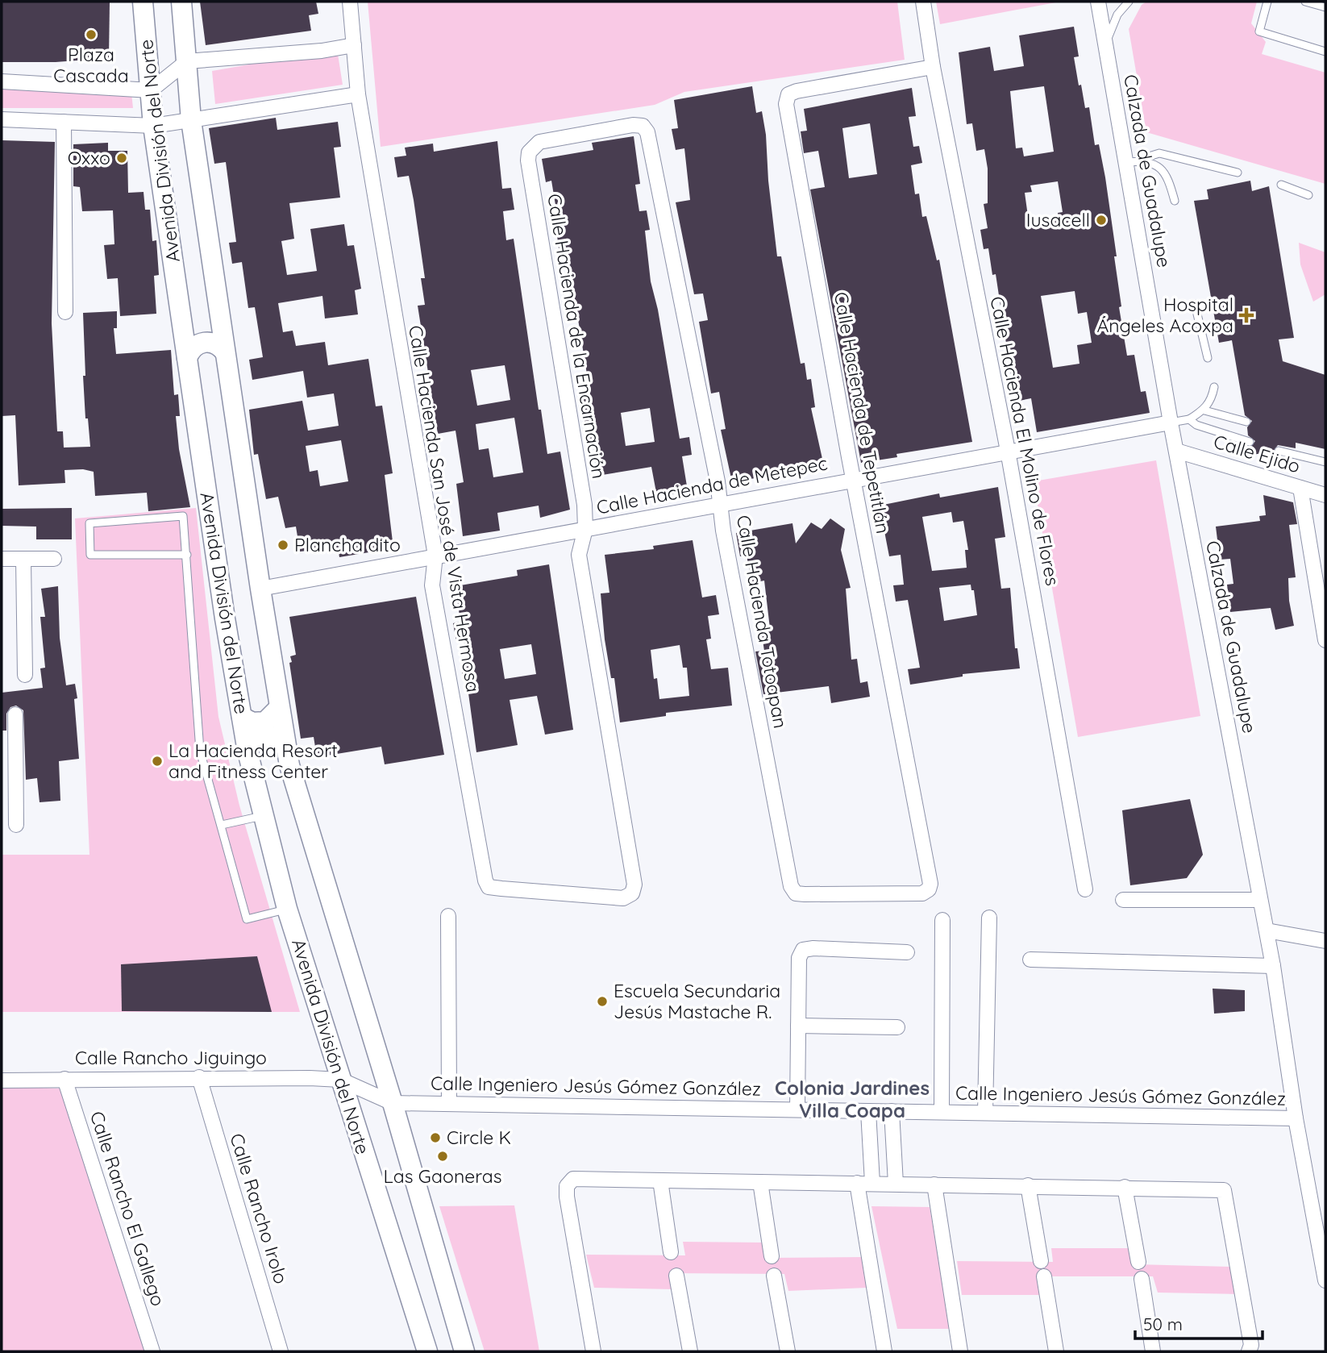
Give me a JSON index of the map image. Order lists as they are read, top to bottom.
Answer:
{
  "streets": {
    "main road": ["Avenida División del Norte"],
    "street": [
      "Calzada de Guadalupe",
      "Calle Hacienda de la Encarnación",
      "Calle Hacienda de Tepetitlán",
      "Calle Hacienda El Molino de Flores",
      "Calle Ejido",
      "Calle Hacienda de Metepec",
      "Calle Hacienda San José de Vista Hermosa",
      "Calle Hacienda Totoapan",
      "Calle Rancho Jiguingo",
      "Calle Ingeniero Jesús Gómez González",
      "Calle Rancho El Gallego",
      "Calle Rancho Irolo"
    ]
  },
  "crossings": [
    ["Avenida División del Norte", "Calle Hacienda de Metepec"],
    ["Avenida División del Norte", "Calle Rancho Jiguingo"],
    ["Avenida División del Norte", "Calle Ingeniero Jesús Gómez González"],
    ["Calzada de Guadalupe", "Calle Ejido"],
    ["Calzada de Guadalupe", "Calle Hacienda de Metepec"],
    ["Calzada de Guadalupe", "Calle Ingeniero Jesús Gómez González"],
    ["Calle Hacienda de la Encarnación", "Calle Hacienda de Metepec"],
    ["Calle Hacienda de la Encarnación", "Calle Hacienda San José de Vista Hermosa"],
    ["Calle Hacienda de la Encarnación", "Calle Hacienda Totoapan"],
    ["Calle Hacienda de Tepetitlán", "Calle Hacienda El Molino de Flores"],
    ["Calle Hacienda de Tepetitlán", "Calle Hacienda de Metepec"],
    ["Calle Hacienda de Tepetitlán", "Calle Hacienda Totoapan"],
    ["Calle Hacienda El Molino de Flores", "Calle Hacienda de Metepec"],
    ["Calle Hacienda de Metepec", "Calle Hacienda San José de Vista Hermosa"],
    ["Calle Hacienda de Metepec", "Calle Hacienda Totoapan"],
    ["Calle Rancho Jiguingo", "Calle Ingeniero Jesús Gómez González"],
    ["Calle Rancho Jiguingo", "Calle Rancho El Gallego"],
    ["Calle Rancho Jiguingo", "Calle Rancho Irolo"]
  ],
  "districts": ["Colonia Jardines Villa Coapa"],
  "places": {
    "other": [
      "Plaza Cascada",
      "Oxxo",
      "Iusacell",
      "Plancha dito",
      "La Hacienda Resort and Fitness Center",
      "Escuela Secundaria Jesús Mastache R.",
      "Circle K",
      "Las Gaoneras"
    ],
    "health": ["Hospital Ángeles Acoxpa"]
  },
  "scale_bar": "50 m"
}
